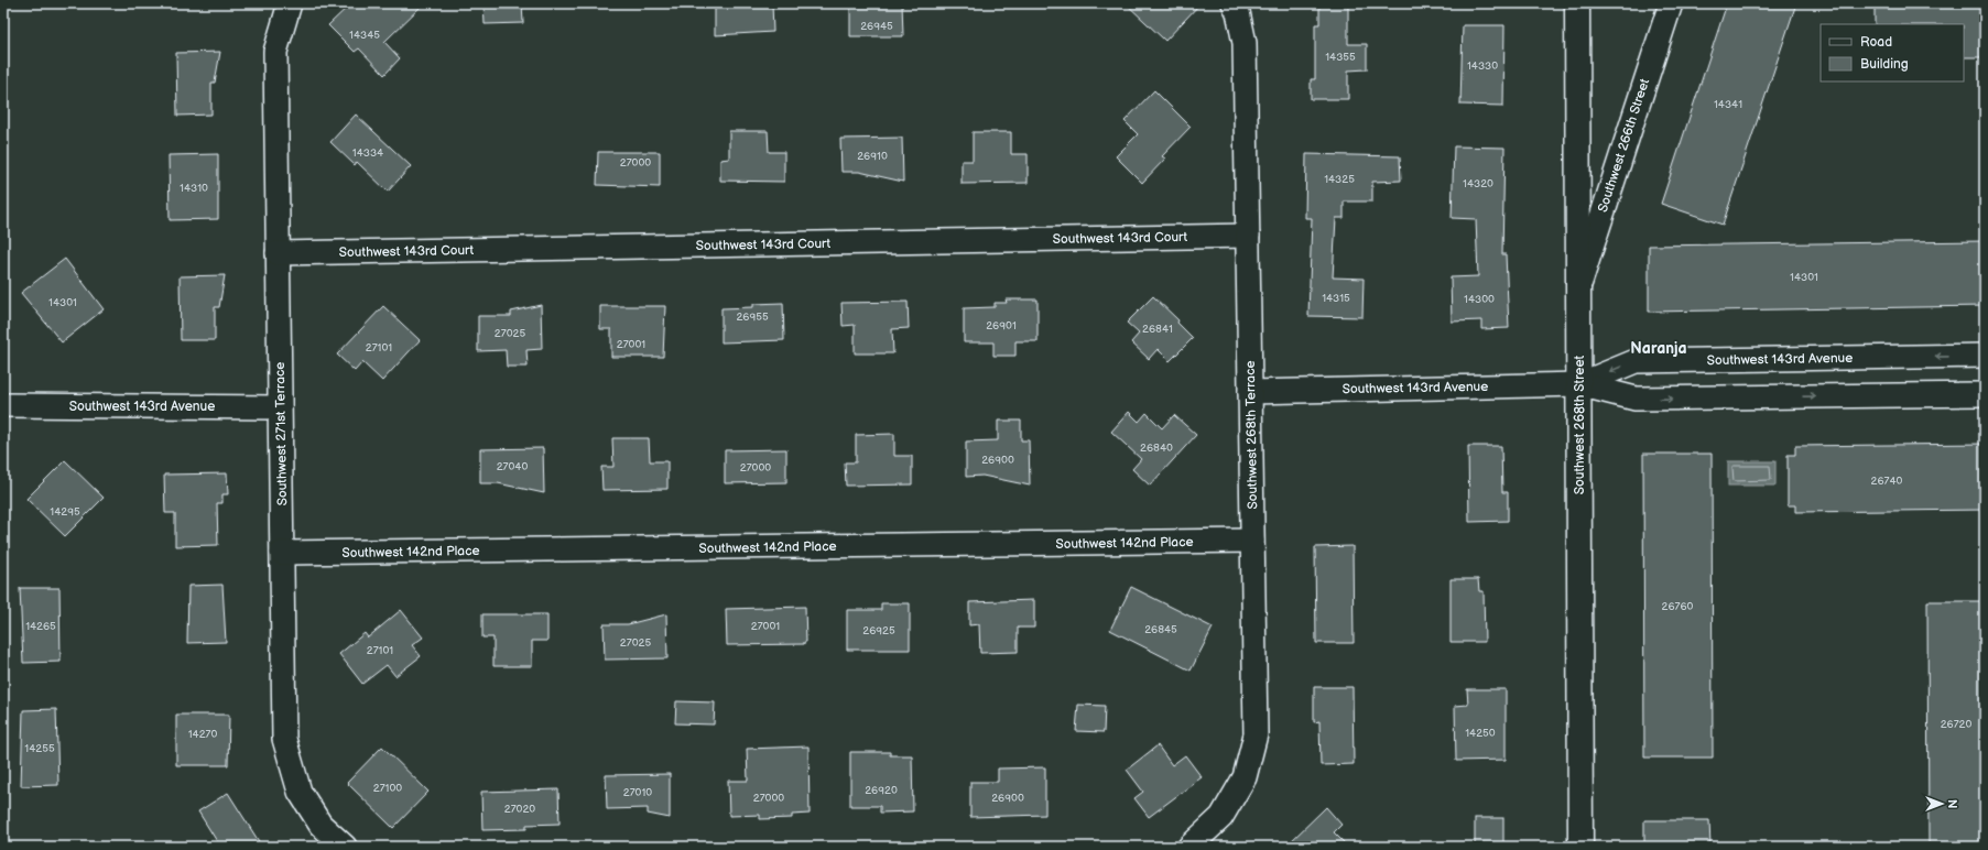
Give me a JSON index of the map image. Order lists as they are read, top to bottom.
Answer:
{
  "streets": {
    "main road": ["Southwest 268th Street"],
    "street": [
      "Southwest 266th Street",
      "Southwest 143rd Court",
      "Southwest 143rd Avenue",
      "Southwest 271st Terrace",
      "Southwest 268th Terrace",
      "Southwest 142nd Place"
    ]
  },
  "crossings": [
    ["Southwest 266th Street", "Southwest 268th Street"],
    ["Southwest 143rd Court", "Southwest 271st Terrace"],
    ["Southwest 143rd Court", "Southwest 268th Terrace"],
    ["Southwest 143rd Avenue", "Southwest 268th Street"],
    ["Southwest 143rd Avenue", "Southwest 271st Terrace"],
    ["Southwest 143rd Avenue", "Southwest 268th Terrace"],
    ["Southwest 271st Terrace", "Southwest 142nd Place"],
    ["Southwest 268th Terrace", "Southwest 142nd Place"]
  ],
  "districts": ["Naranja"],
  "house_numbers": [
    "26945",
    "14345",
    "14355",
    "14330",
    "14341",
    "14334",
    "26910",
    "27000",
    "14325",
    "14320",
    "14310",
    "14301",
    "14315",
    "14300",
    "14301",
    "26955",
    "26901",
    "26841",
    "27025",
    "27001",
    "27101",
    "26840",
    "26900",
    "27040",
    "27000",
    "26740",
    "14295",
    "26760",
    "14265",
    "27001",
    "26845",
    "26925",
    "27025",
    "27101",
    "26720",
    "14250",
    "14270",
    "14255",
    "27100",
    "26920",
    "27010",
    "27000",
    "26900",
    "27020"
  ],
  "legend": ["Road", "Building"],
  "north": "right"
}
